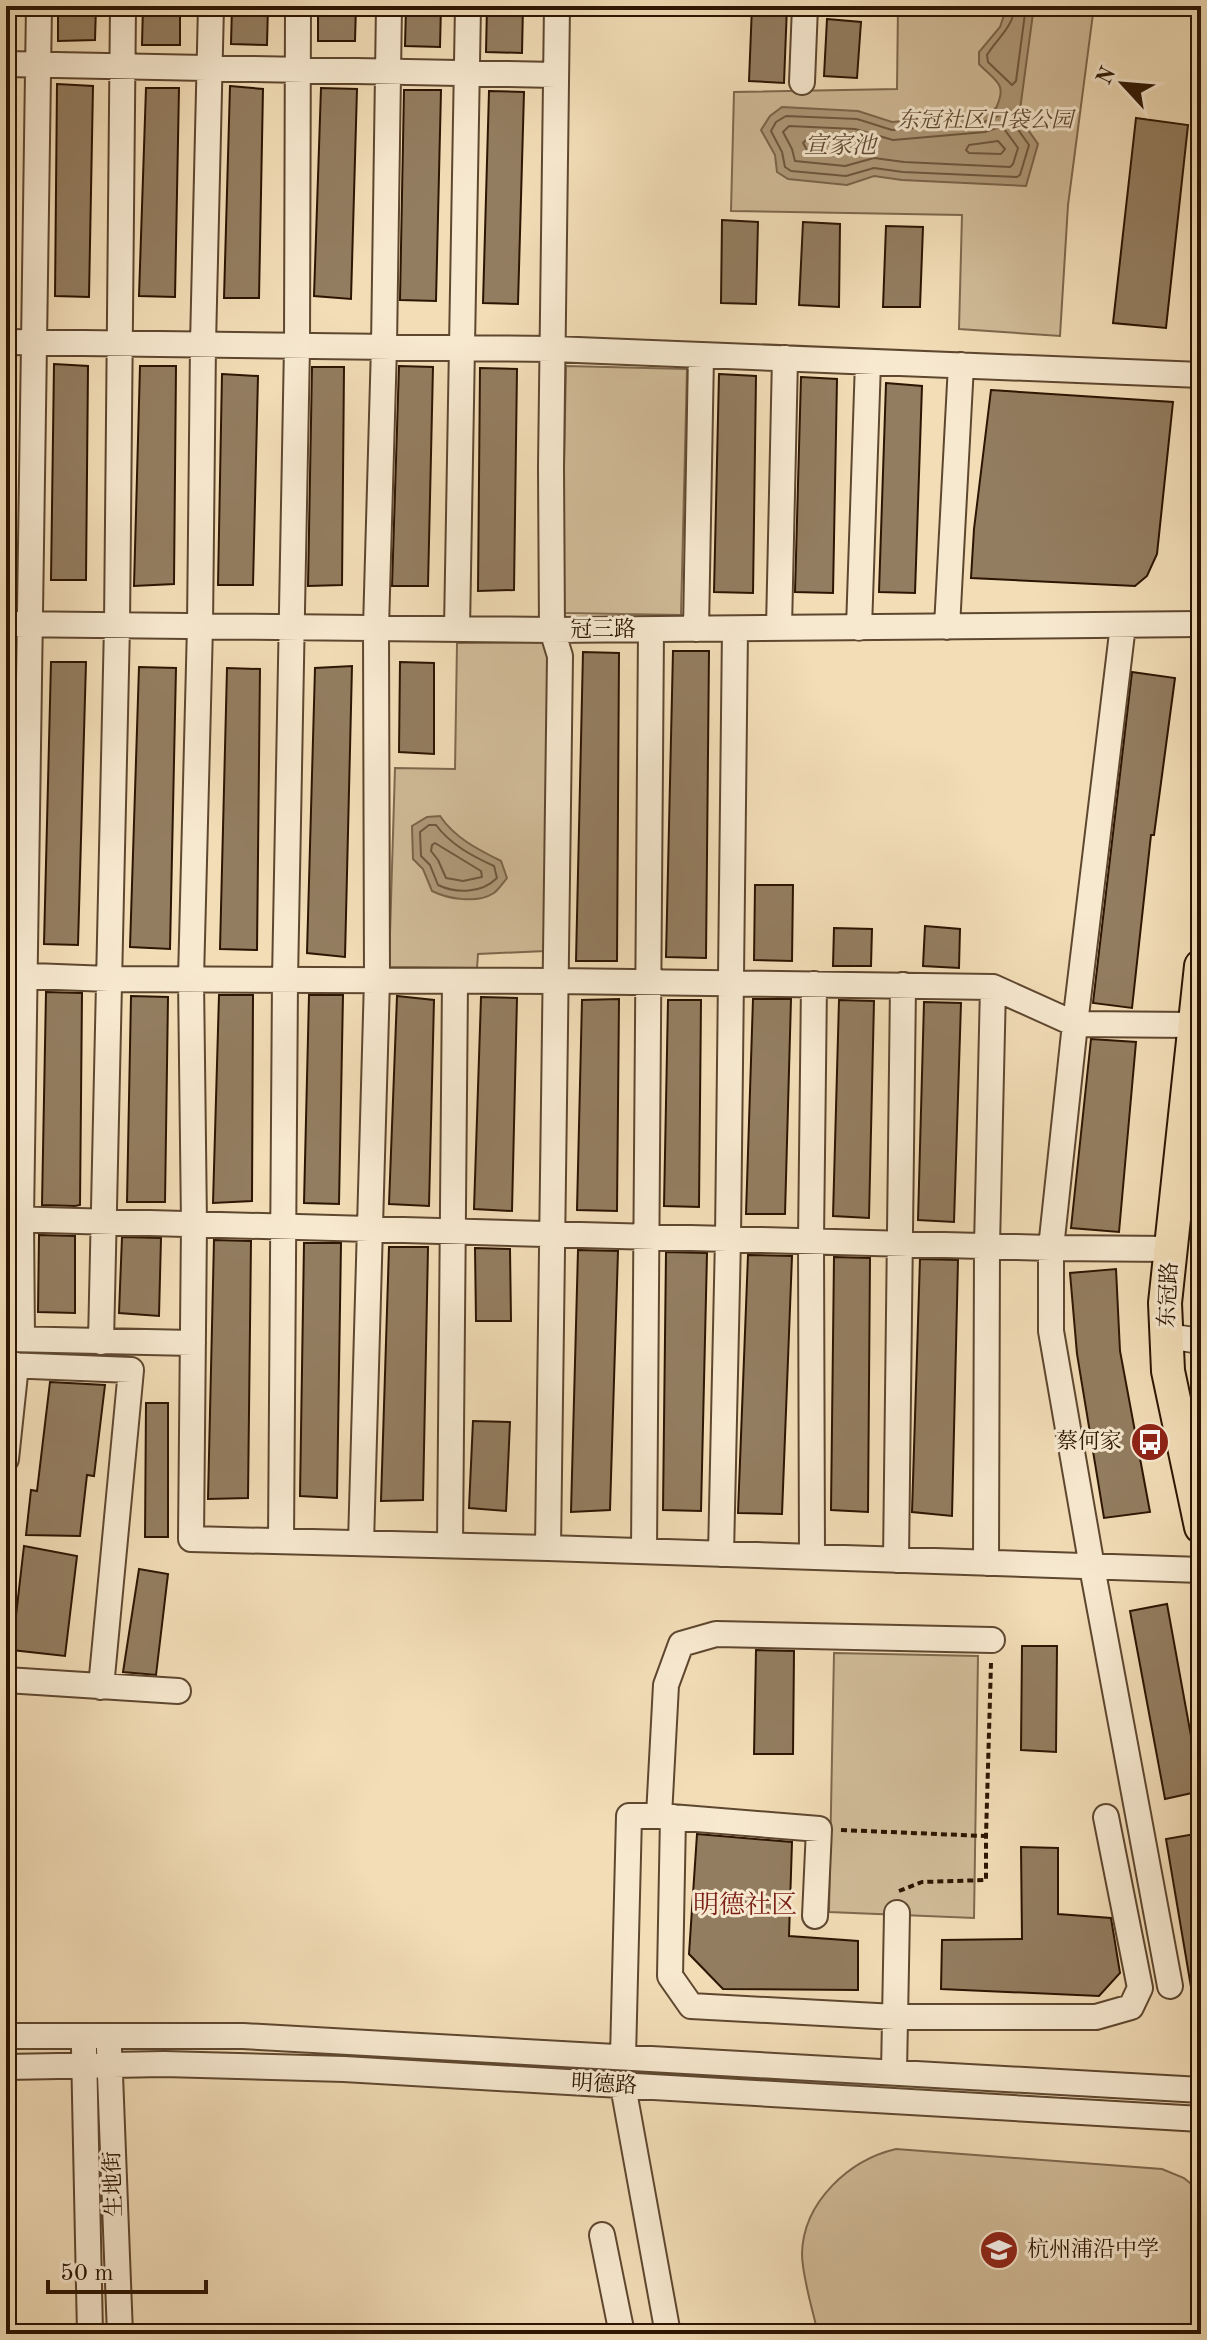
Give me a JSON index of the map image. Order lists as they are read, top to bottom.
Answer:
{
  "streets": {
    "main road": ["东冠路"],
    "street": ["冠三路", "明德路", "生地街"]
  },
  "crossings": [
    ["明德路", "生地街"]
  ],
  "districts": ["明德社区"],
  "water": ["宣家池"],
  "parks": ["东冠社区口袋公园"],
  "places": {
    "bus stop": ["蔡何家"],
    "school or university": ["杭州浦沿中学"]
  },
  "scale_bar": "50 m",
  "north": "top left"
}
